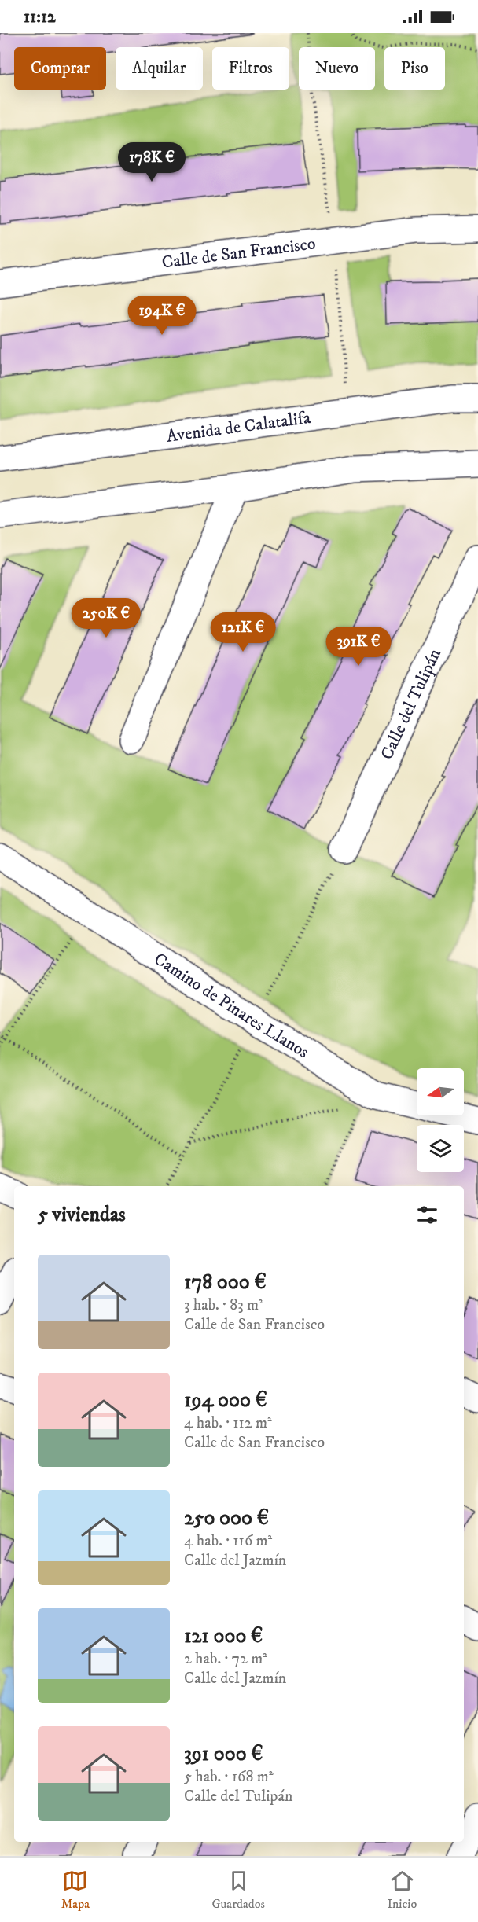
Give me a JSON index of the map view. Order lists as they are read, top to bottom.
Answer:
{
  "streets": {
    "street": [
      "Calle de San Francisco",
      "Avenida de Calatalifa",
      "Calle del Tulipán",
      "Camino de Pinares Llanos"
    ]
  },
  "north": "left",
  "page": {
    "status": "11:12",
    "chip": [
      "Comprar",
      "Alquilar",
      "Filtros",
      "Nuevo",
      "Piso"
    ],
    "price": [
      "178K €",
      "194K €",
      "250K €",
      "121K €",
      "391K €"
    ],
    "heading": "5 viviendas",
    "list": [
      {
        "name": "178 000 €",
        "note": "3 hab. · 83 m² · Calle de San Francisco"
      },
      {
        "name": "194 000 €",
        "note": "4 hab. · 112 m² · Calle de San Francisco"
      },
      {
        "name": "250 000 €",
        "note": "4 hab. · 116 m² · Calle del Jazmín"
      },
      {
        "name": "121 000 €",
        "note": "2 hab. · 72 m² · Calle del Jazmín"
      },
      {
        "name": "391 000 €",
        "note": "5 hab. · 168 m² · Calle del Tulipán"
      }
    ],
    "tabs": ["Mapa", "Guardados", "Inicio"]
  }
}
